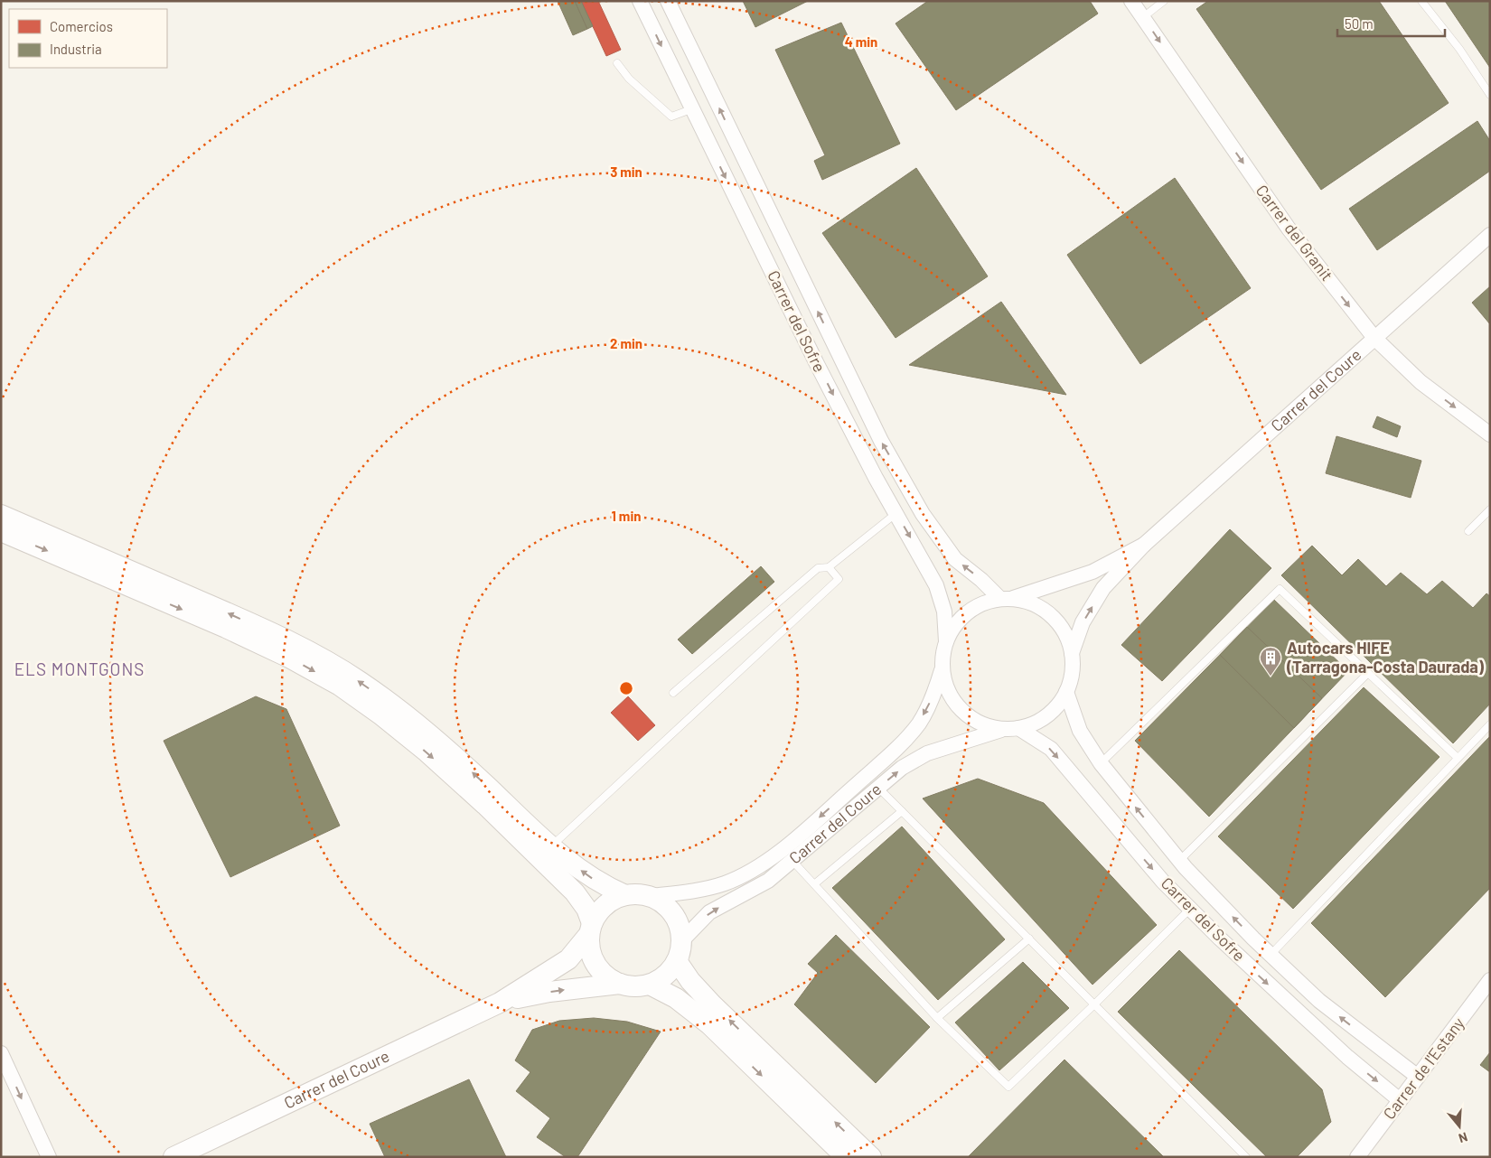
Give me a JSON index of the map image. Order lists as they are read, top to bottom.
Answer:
{
  "streets": {
    "main road": ["Carrer del Coure"],
    "street": ["Carrer del Granit", "Carrer del Sofre", "Carrer de l'Estany"]
  },
  "crossings": [
    ["Carrer del Granit", "Carrer del Coure"],
    ["Carrer del Sofre", "Carrer del Coure"],
    ["Carrer del Sofre", "Carrer de l'Estany"]
  ],
  "one_way": ["Carrer del Granit"],
  "districts": ["ELS MONTGONS"],
  "places": {
    "building": ["Autocars HIFE (Tarragona-Costa Daurada)"]
  },
  "legend": ["Comercios", "Industria"],
  "scale_bar": "50 m",
  "north": "bottom",
  "rings": [
    "4 min",
    "3 min",
    "2 min",
    "1 min"
  ]
}
